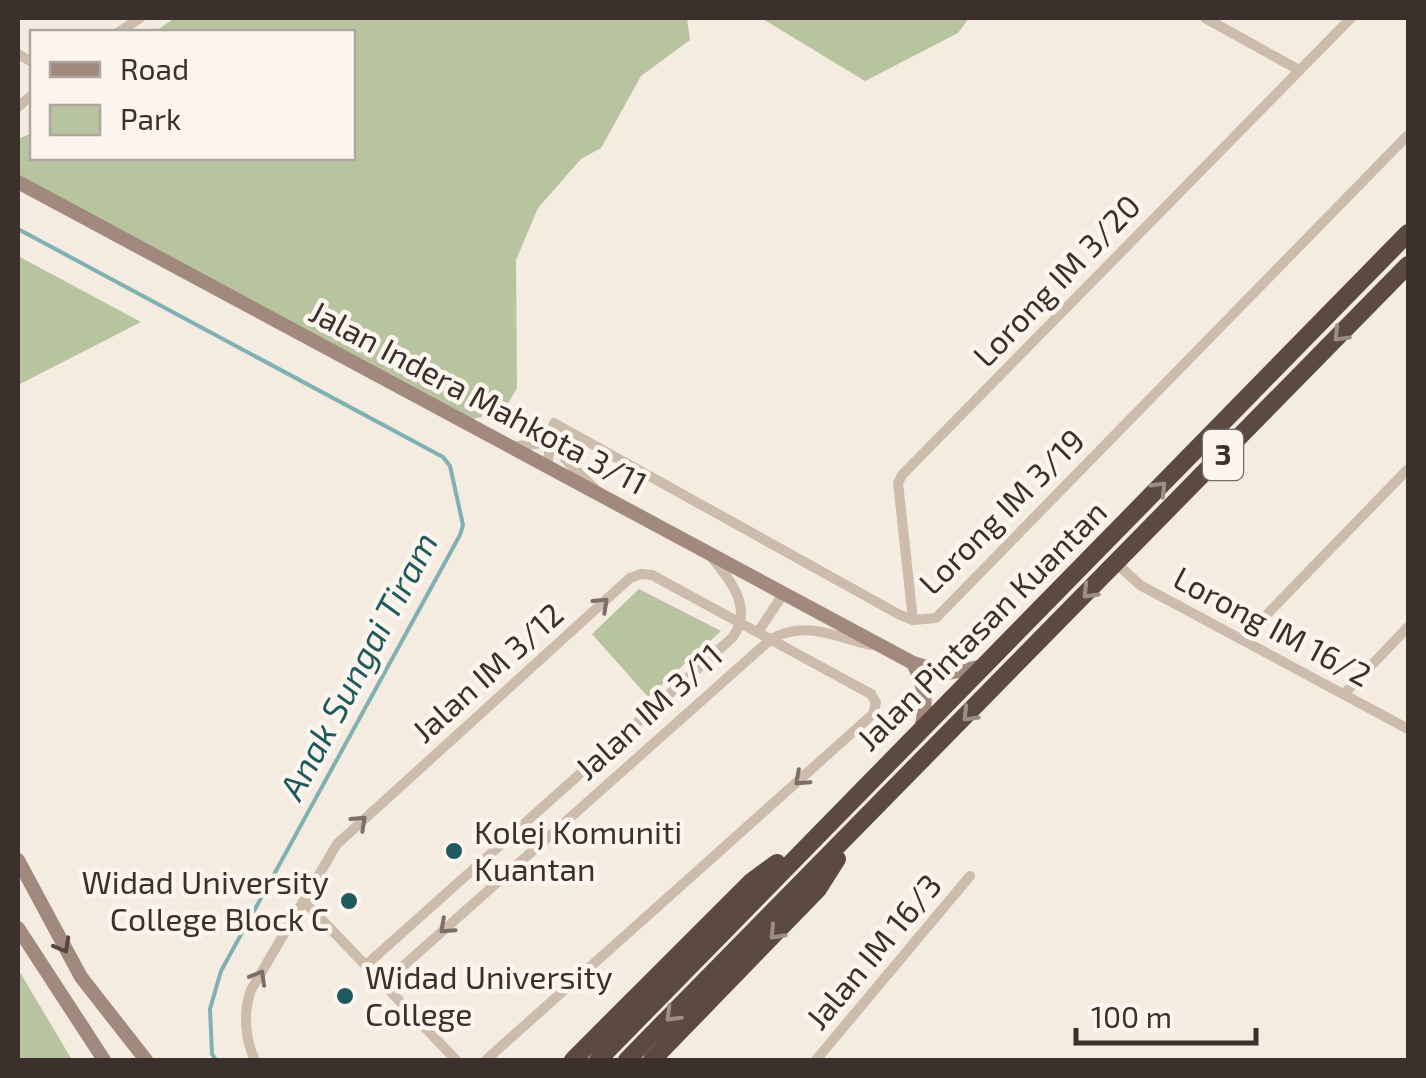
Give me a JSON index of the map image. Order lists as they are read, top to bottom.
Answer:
{
  "streets": {
    "highway": ["3", "Jalan Pintasan Kuantan"],
    "street": [
      "Lorong IM 3/20",
      "Jalan Indera Mahkota 3/11",
      "Lorong IM 3/19",
      "Lorong IM 16/2",
      "Jalan IM 3/12",
      "Jalan IM 3/11",
      "Jalan IM 16/3"
    ]
  },
  "crossings": [
    ["Lorong IM 3/20", "Lorong IM 3/19"],
    ["Jalan Indera Mahkota 3/11", "Jalan Pintasan Kuantan"],
    ["Jalan Indera Mahkota 3/11", "Jalan IM 3/11"],
    ["Jalan Pintasan Kuantan", "Lorong IM 16/2"],
    ["Jalan IM 3/12", "Jalan IM 3/11"]
  ],
  "water": ["Anak Sungai Tiram"],
  "places": ["Kolej Komuniti Kuantan", "Widad University College Block C", "Widad University College"],
  "legend": ["Road", "Park"],
  "scale_bar": "100 m"
}
